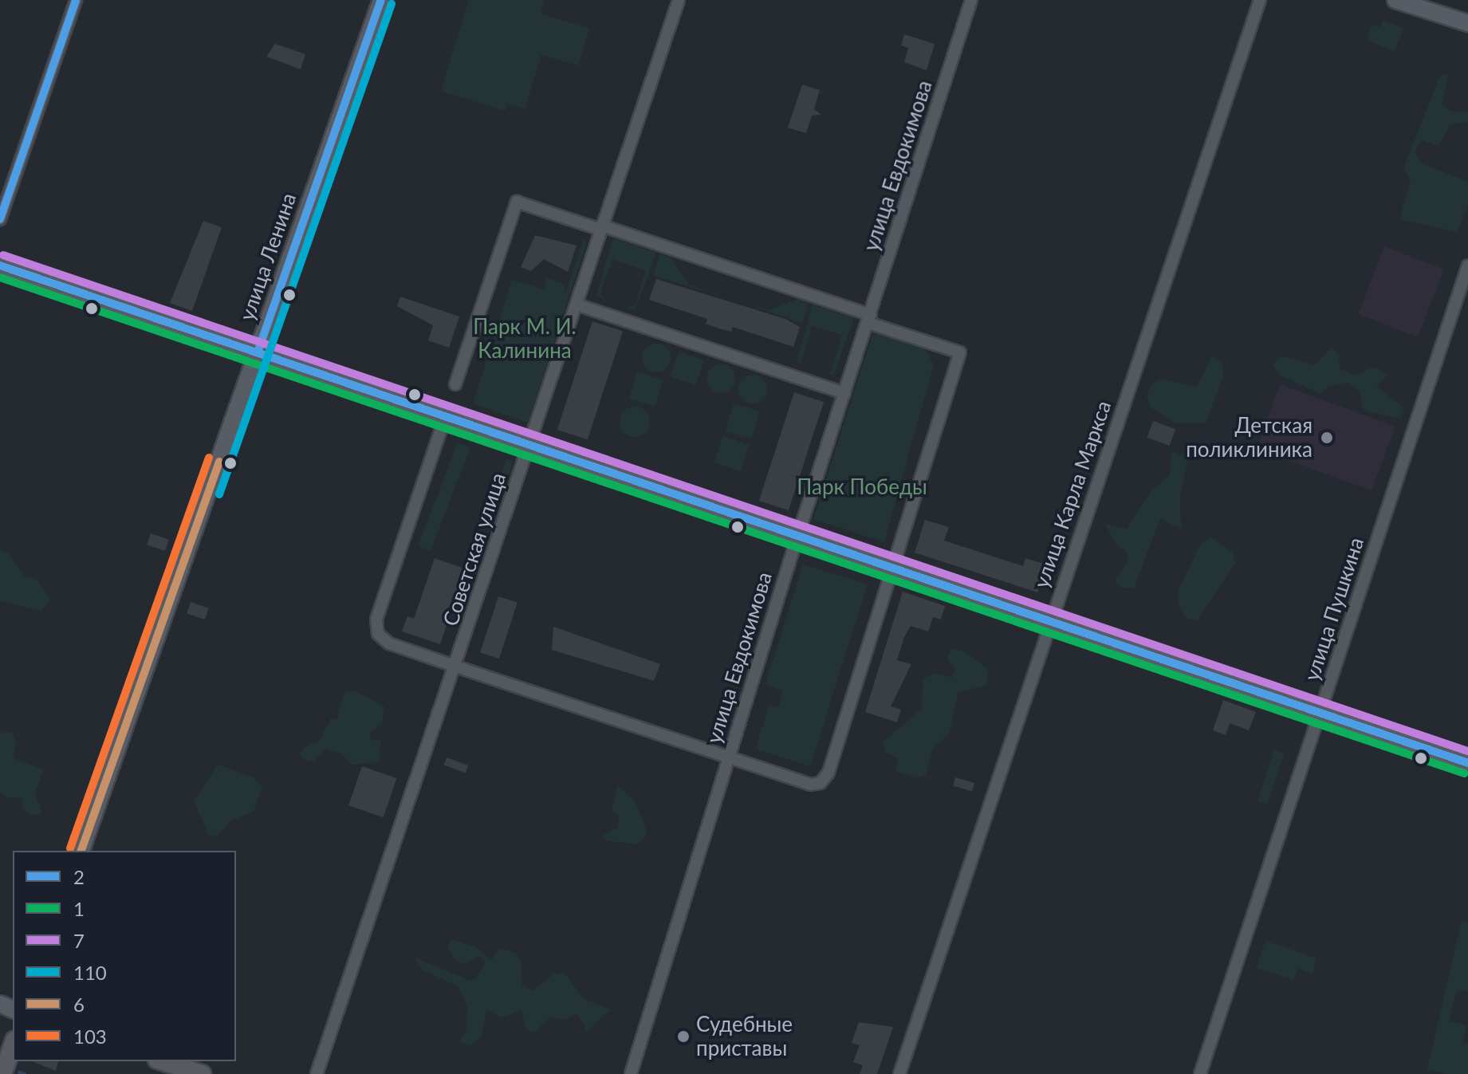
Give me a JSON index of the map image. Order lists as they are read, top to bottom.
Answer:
{
  "streets": {
    "street": [
      "улица Евдокимова",
      "улица Ленина",
      "улица Карла Маркса",
      "Советская улица",
      "улица Пушкина"
    ]
  },
  "parks": ["Парк М. И. Калинина", "Парк Победы"],
  "places": ["Детская поликлиника", "Судебные приставы"],
  "lines": [
    "transit line 2",
    "transit line 110",
    "transit line 7",
    "transit line 1",
    "transit line 103",
    "transit line 6"
  ],
  "legend": [
    "2",
    "1",
    "7",
    "110",
    "6",
    "103"
  ]
}
